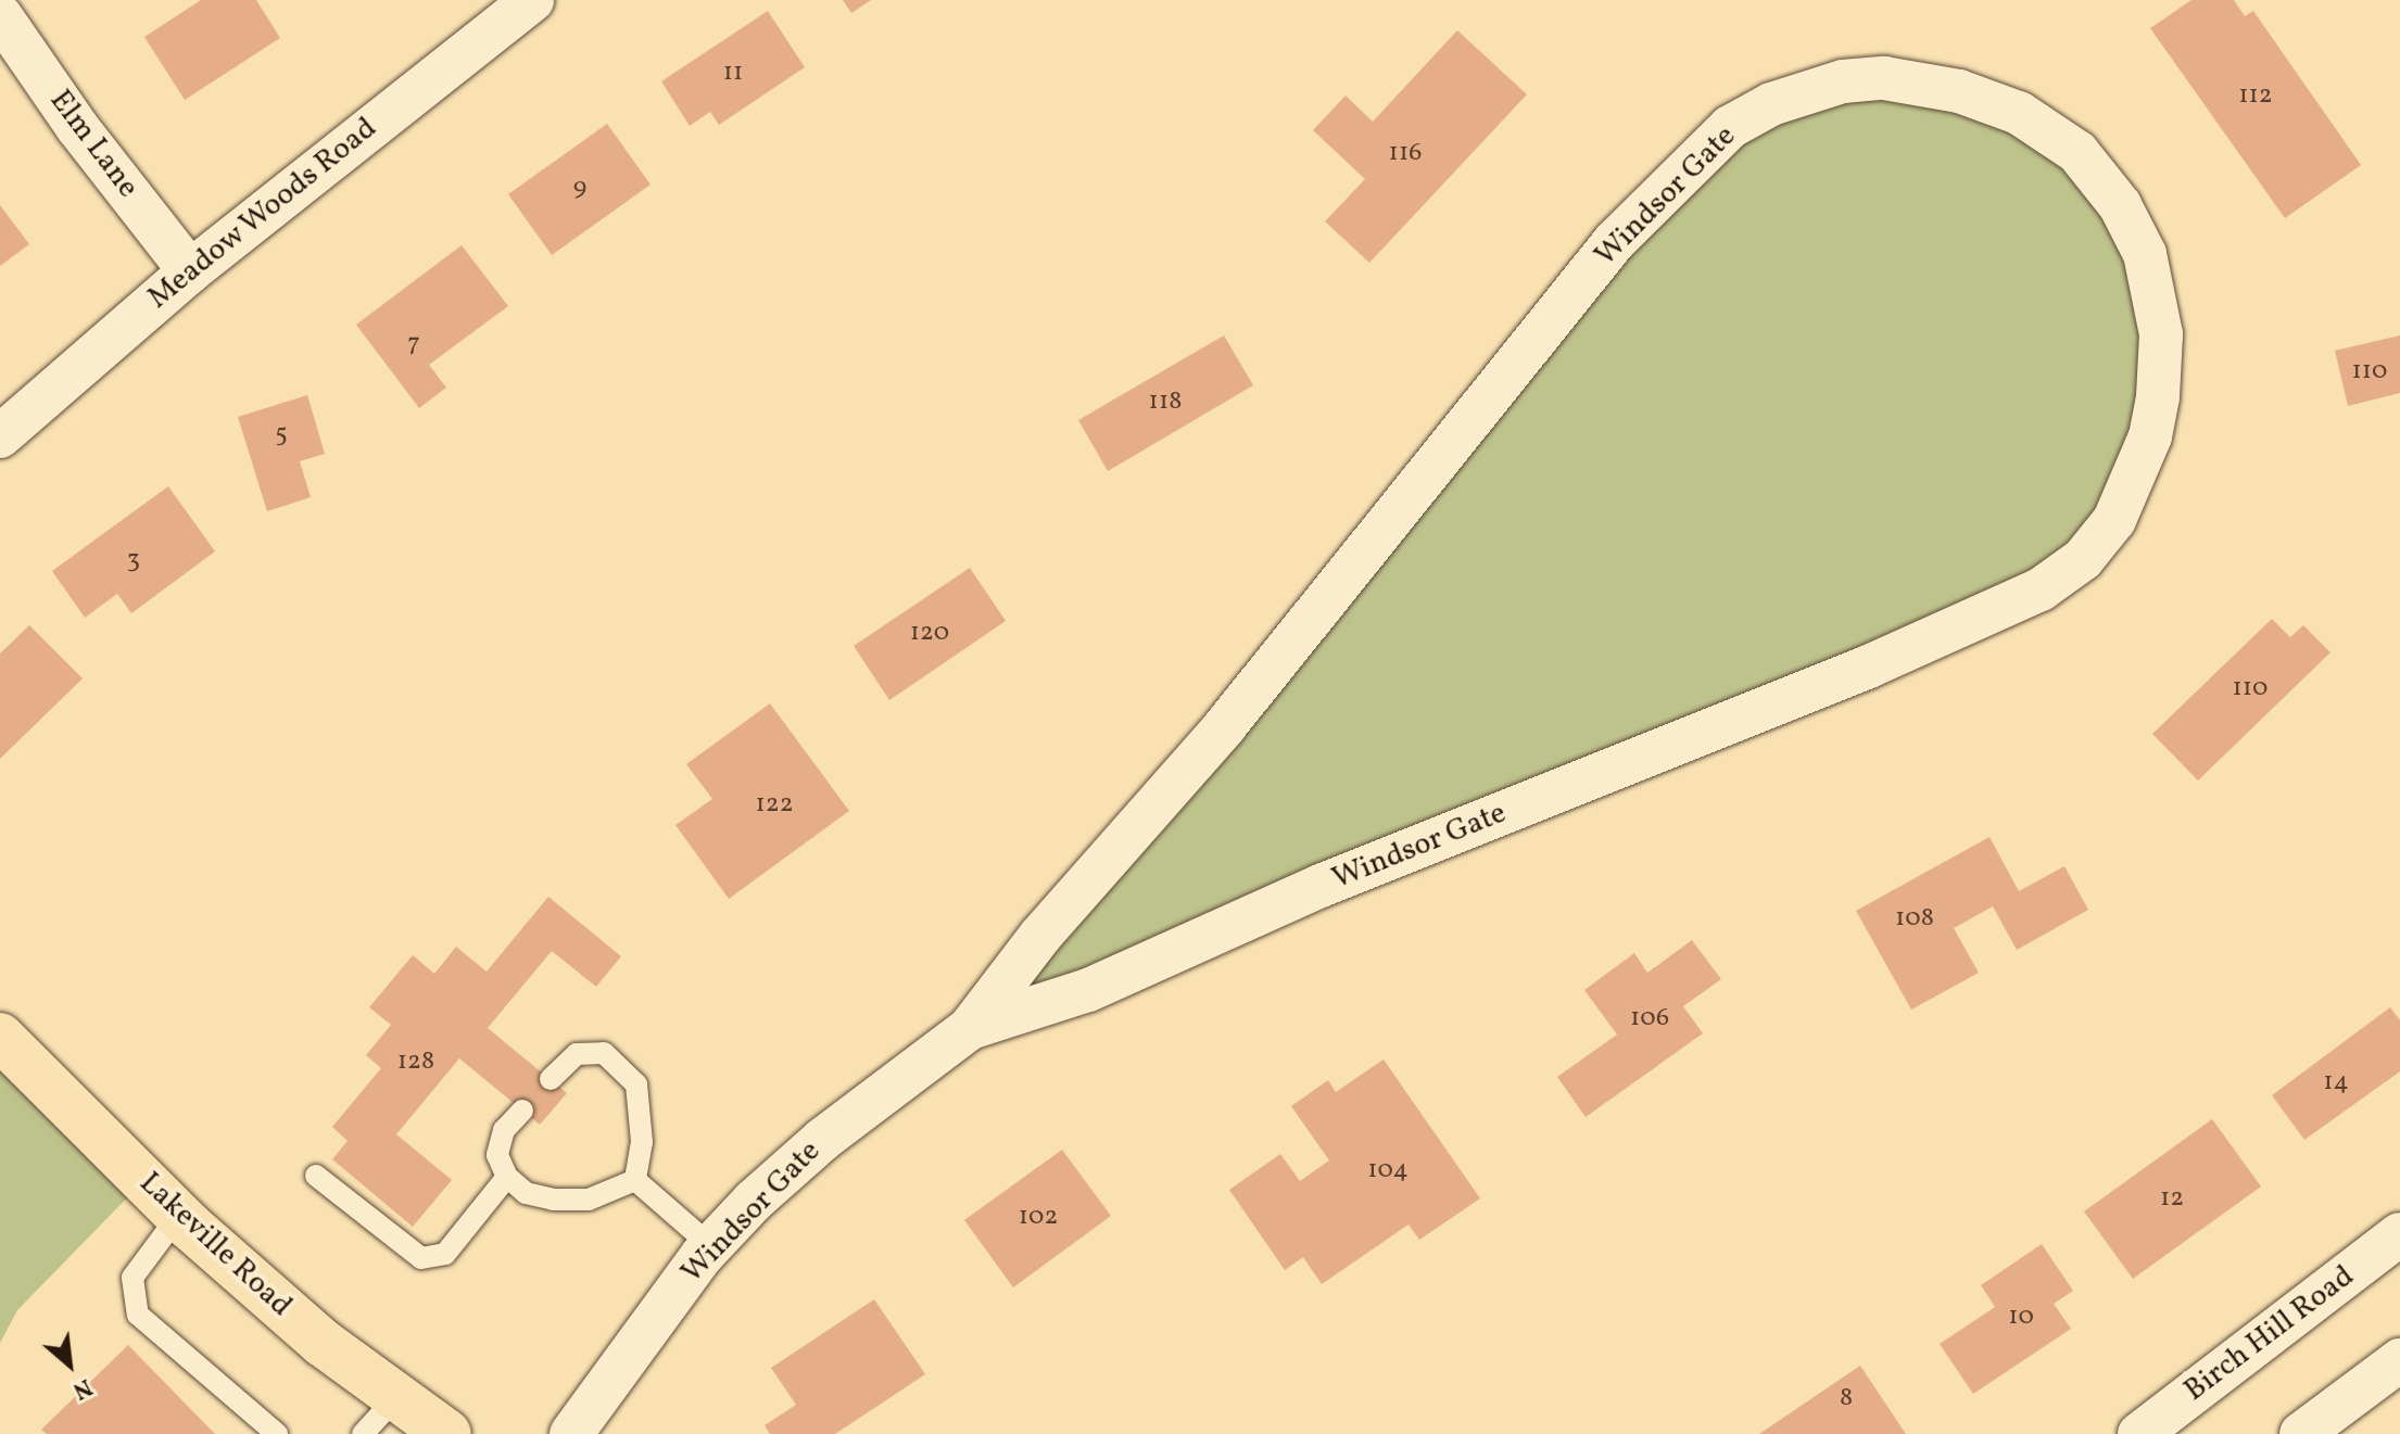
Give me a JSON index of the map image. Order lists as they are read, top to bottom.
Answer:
{
  "streets": {
    "main road": ["Lakeville Road"],
    "street": [
      "Elm Lane",
      "Windsor Gate",
      "Meadow Woods Road",
      "Birch Hill Road"
    ]
  },
  "crossings": [
    ["Elm Lane", "Meadow Woods Road"]
  ],
  "house_numbers": [
    "11",
    "112",
    "116",
    "9",
    "7",
    "110",
    "118",
    "5",
    "3",
    "120",
    "110",
    "122",
    "108",
    "106",
    "128",
    "14",
    "104",
    "12",
    "102",
    "10",
    "8"
  ],
  "north": "bottom right"
}
